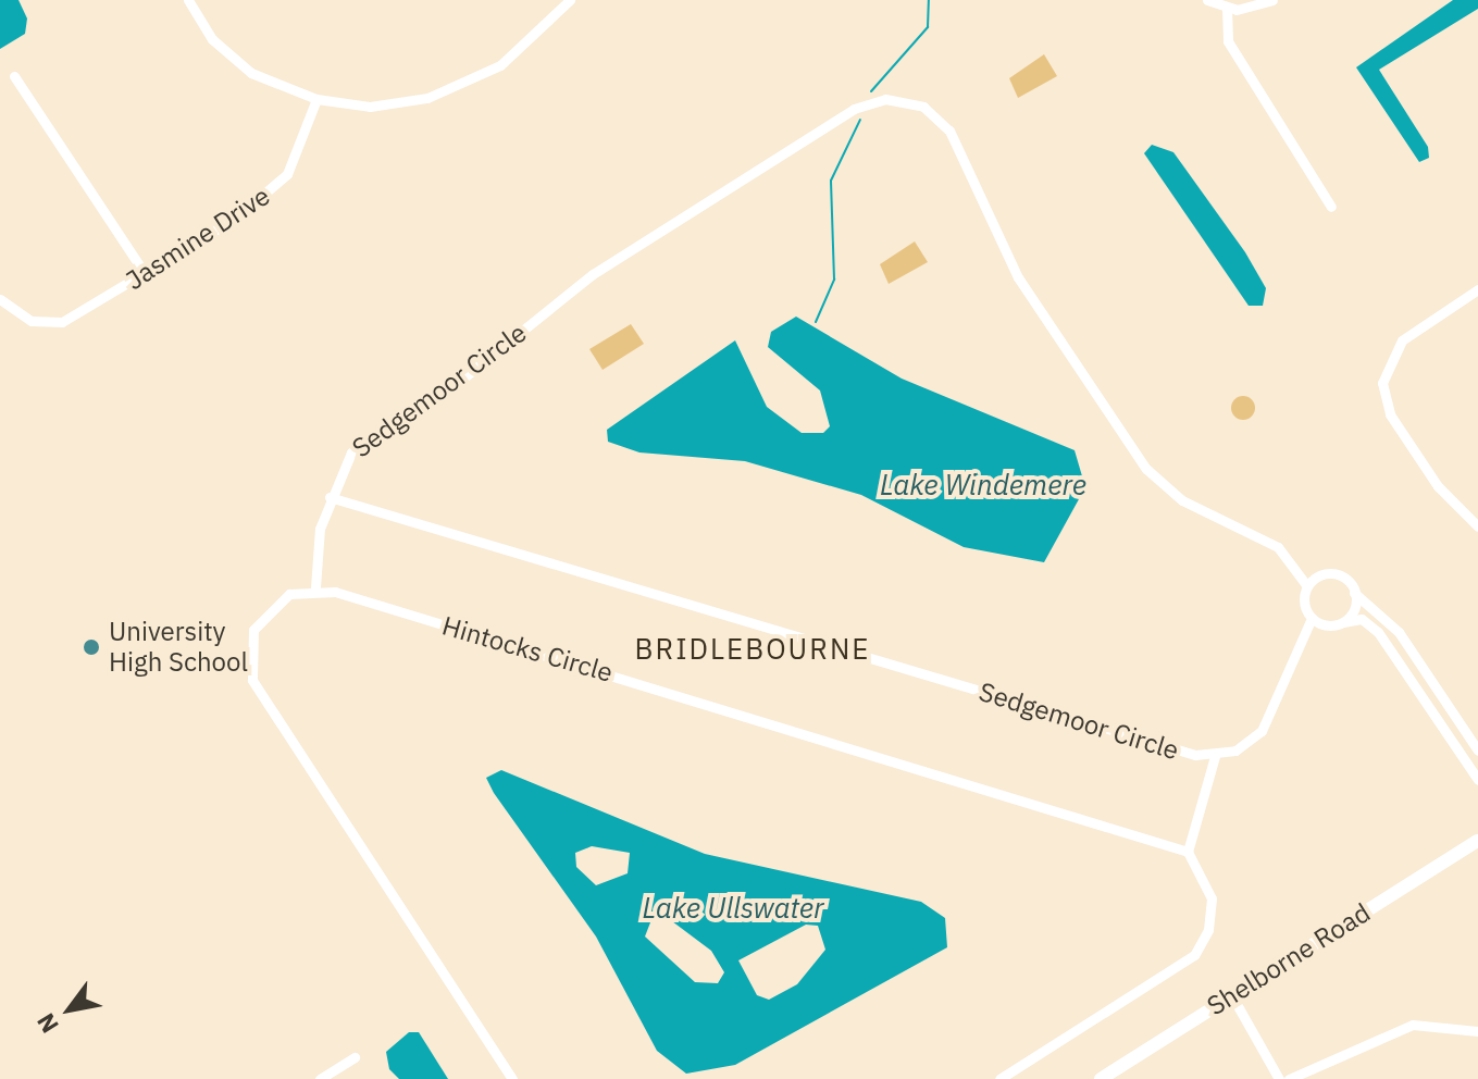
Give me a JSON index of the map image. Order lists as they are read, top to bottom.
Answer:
{
  "streets": {
    "street": [
      "Jasmine Drive",
      "Sedgemoor Circle",
      "Hintocks Circle",
      "Shelborne Road"
    ]
  },
  "districts": ["BRIDLEBOURNE"],
  "water": ["Lake Windemere", "Lake Ullswater"],
  "places": ["University High School"],
  "north": "bottom left"
}
